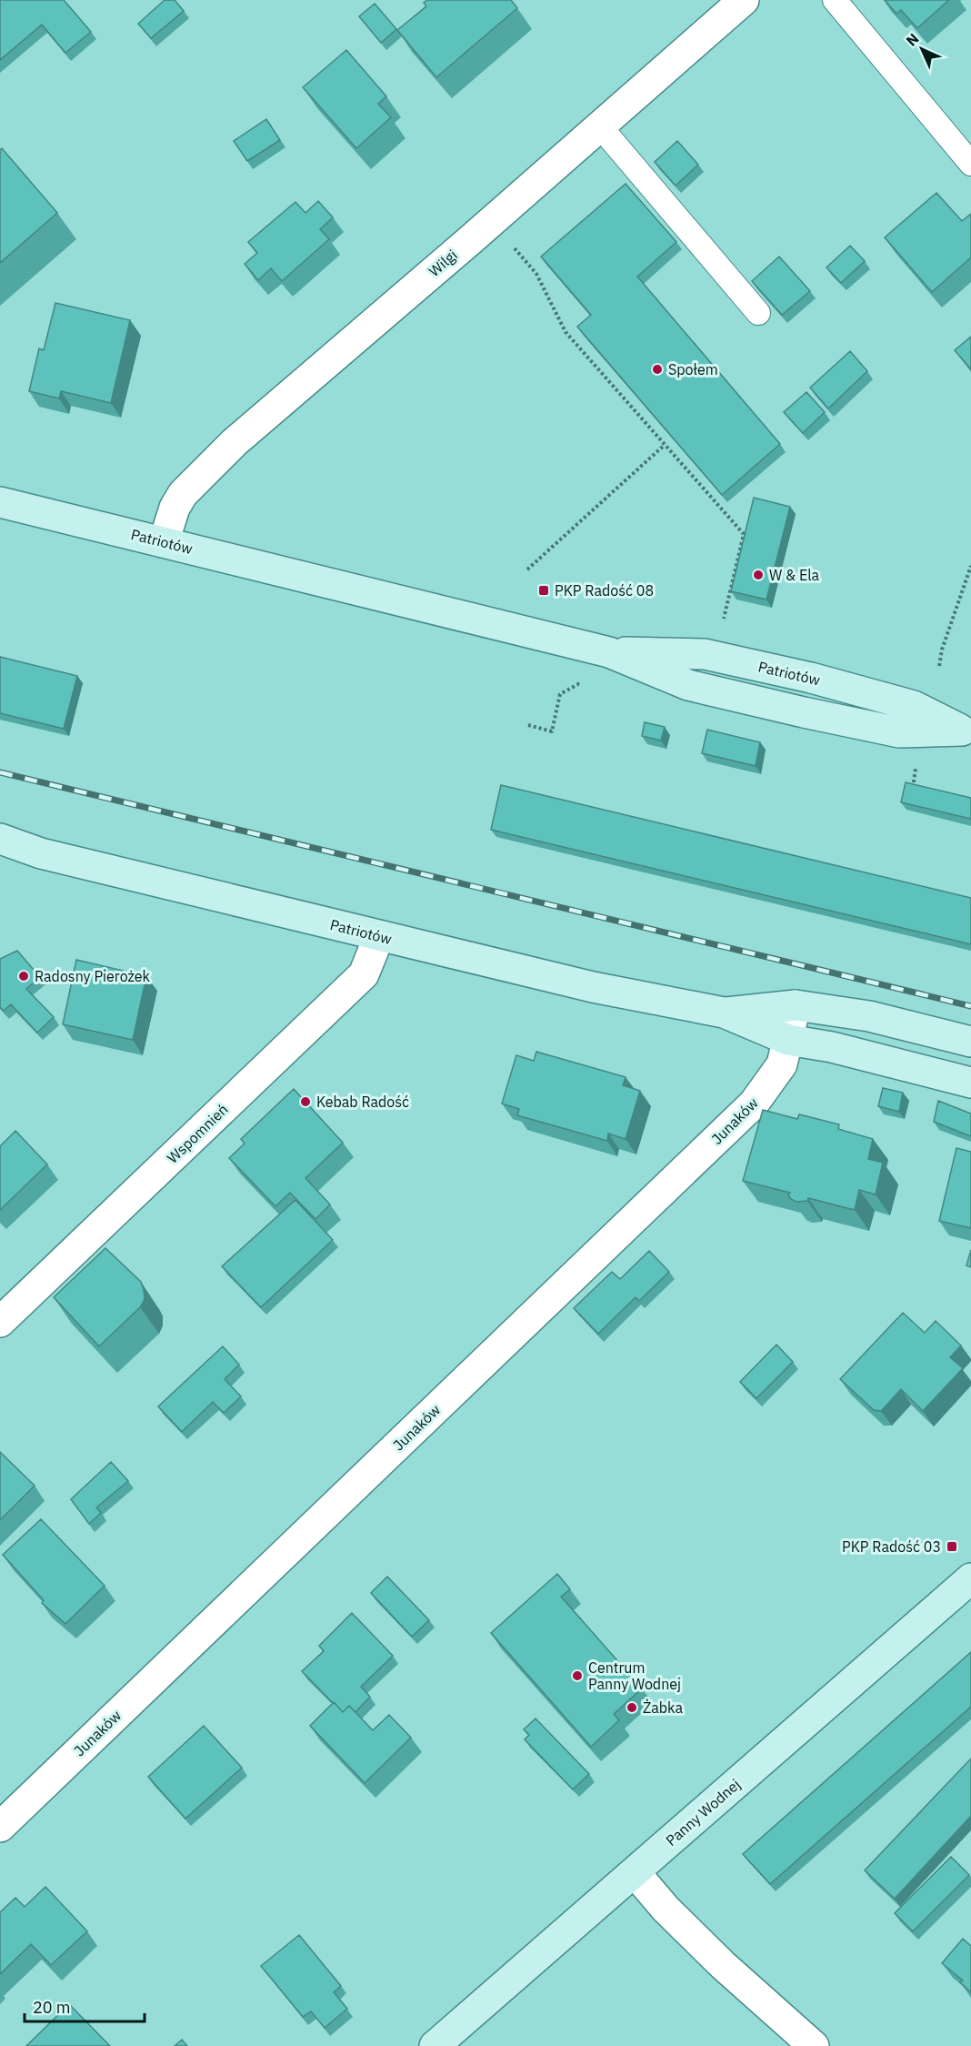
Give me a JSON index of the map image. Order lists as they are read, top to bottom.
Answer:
{
  "streets": {
    "main road": ["Patriotów", "Panny Wodnej"],
    "street": ["Wilgi", "Junaków", "Wspomnień"]
  },
  "crossings": [
    ["Wilgi", "Patriotów"],
    ["Patriotów", "Junaków"],
    ["Patriotów", "Wspomnień"]
  ],
  "places": {
    "other": [
      "Społem",
      "W & Ela",
      "Radosny Pierożek",
      "Kebab Radość",
      "Centrum Panny Wodnej",
      "Żabka"
    ],
    "transit": ["PKP Radość 08", "PKP Radość 03"]
  },
  "scale_bar": "20 m",
  "north": "top left"
}
